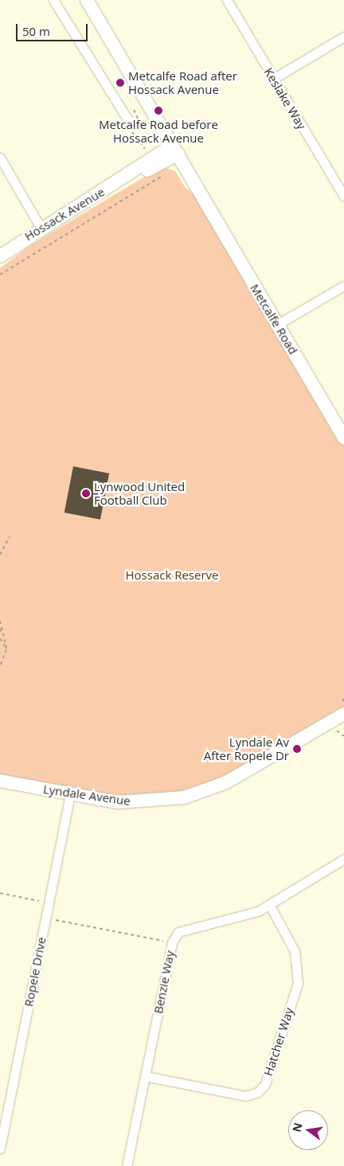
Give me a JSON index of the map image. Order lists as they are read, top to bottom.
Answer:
{
  "streets": {
    "street": [
      "Keslake Way",
      "Hossack Avenue",
      "Metcalfe Road",
      "Lyndale Avenue",
      "Ropele Drive",
      "Benzie Way",
      "Hatcher Way"
    ]
  },
  "crossings": [
    ["Hossack Avenue", "Metcalfe Road"],
    ["Lyndale Avenue", "Ropele Drive"],
    ["Benzie Way", "Hatcher Way"]
  ],
  "parks": ["Hossack Reserve"],
  "places": [
    "Metcalfe Road after Hossack Avenue",
    "Metcalfe Road before Hossack Avenue",
    "Lynwood United Football Club",
    "Lyndale Av After Ropele Dr"
  ],
  "scale_bar": "50 m",
  "north": "left"
}
